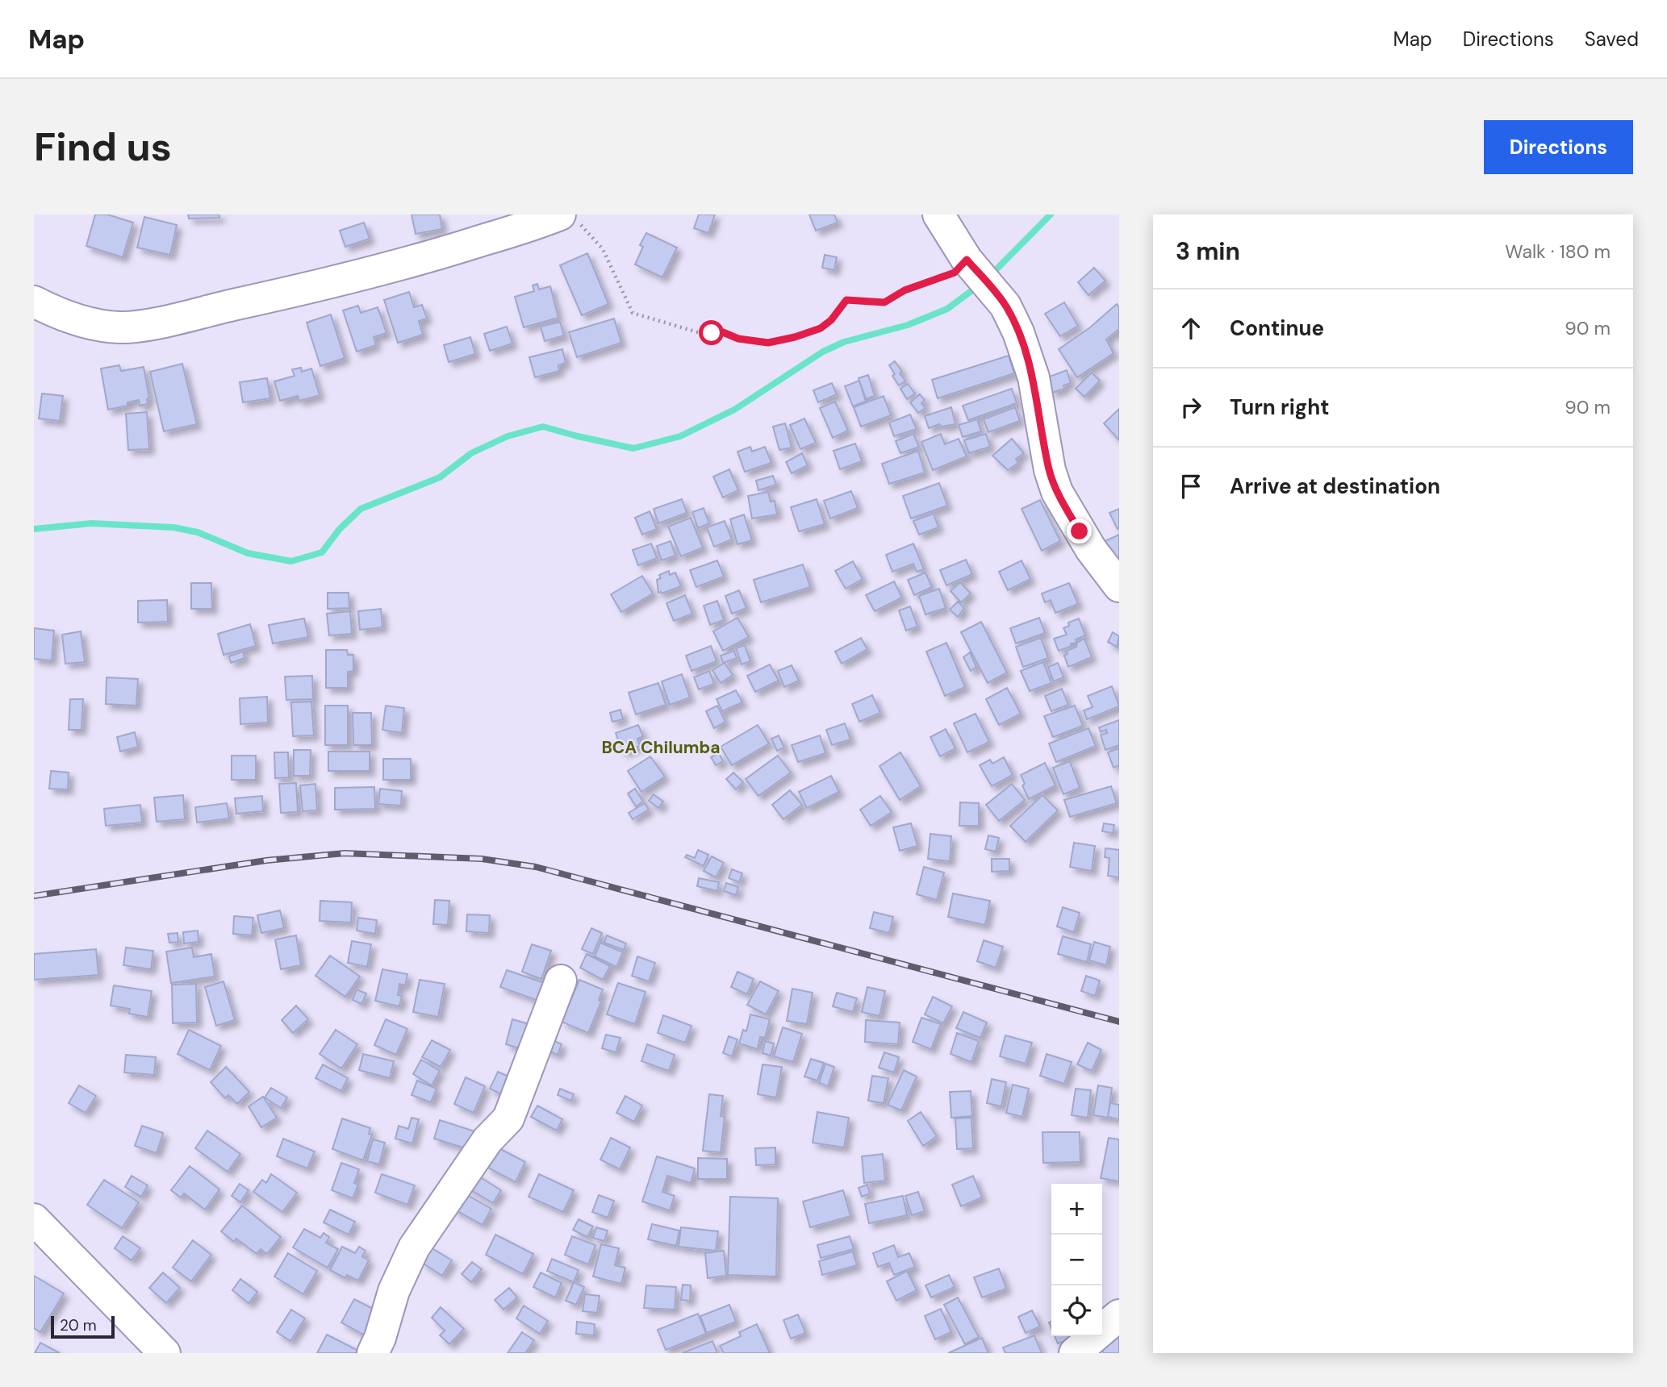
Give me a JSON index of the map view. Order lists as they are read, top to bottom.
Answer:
{
  "districts": ["BCA Chilumba"],
  "scale_bar": "20 m",
  "page": {
    "header": "Map",
    "nav": ["Map", "Directions", "Saved"],
    "buttons": "Directions",
    "title": "Find us",
    "heading": ["3 min", "Walk · 180 m"],
    "list": [
      ["Continue", "90 m"],
      ["Turn right", "90 m"],
      "Arrive at destination"
    ],
    "map_buttons": ["+", "−"],
    "scale": "20 m"
  }
}
